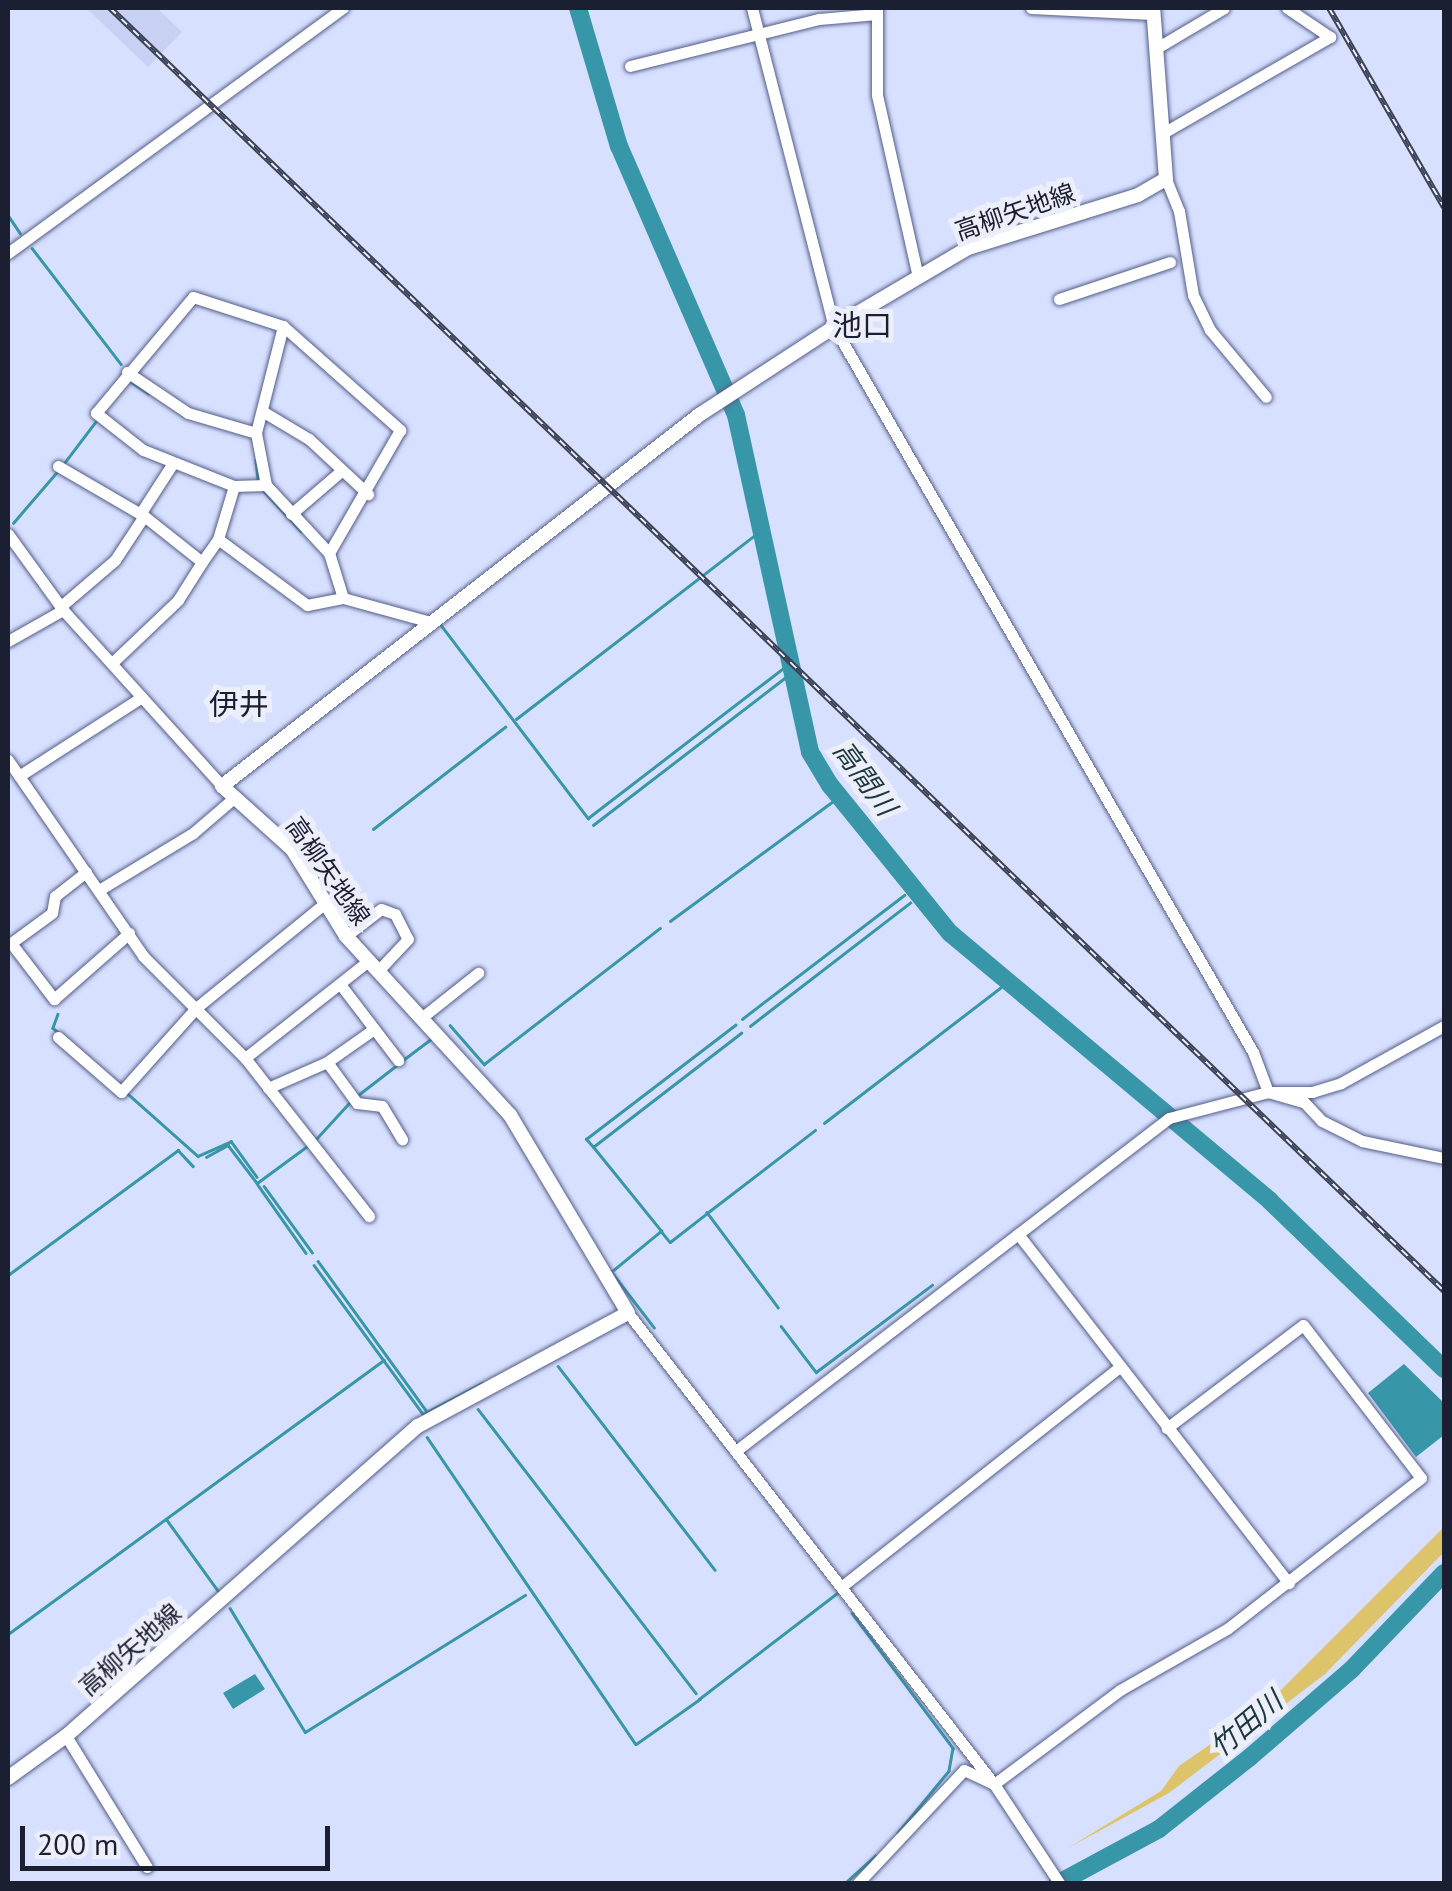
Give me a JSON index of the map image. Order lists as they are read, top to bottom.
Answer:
{
  "streets": {
    "main road": ["高柳矢地線"]
  },
  "districts": ["池口", "伊井"],
  "water": ["高間川", "竹田川"],
  "scale_bar": "200 m"
}
